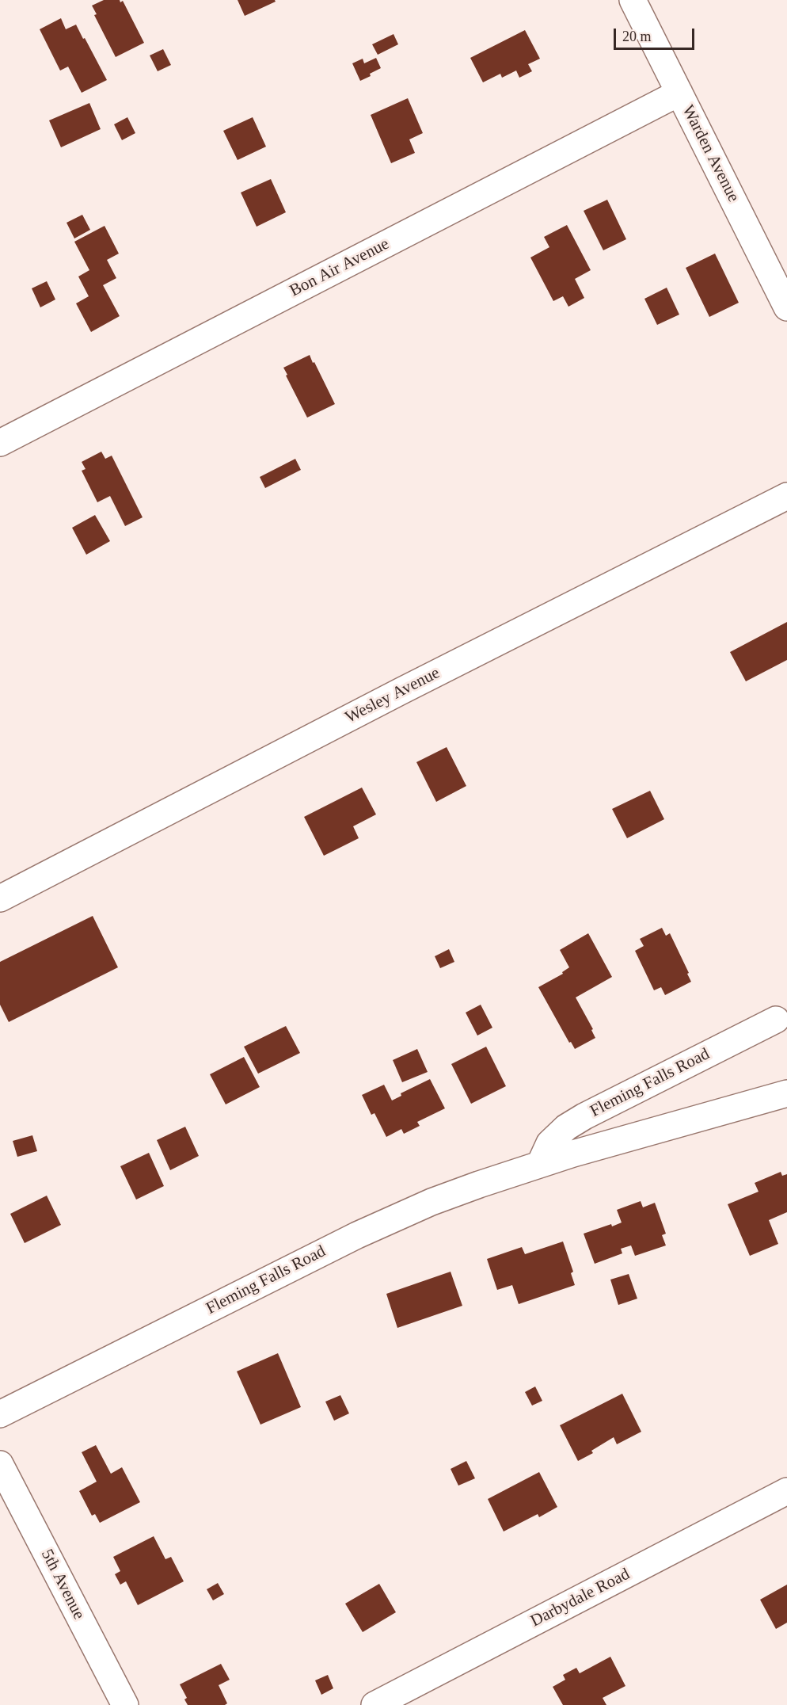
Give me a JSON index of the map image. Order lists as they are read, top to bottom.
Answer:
{
  "streets": {
    "street": [
      "Warden Avenue",
      "Bon Air Avenue",
      "Wesley Avenue",
      "Fleming Falls Road",
      "5th Avenue",
      "Darbydale Road"
    ]
  },
  "crossings": [
    ["Warden Avenue", "Bon Air Avenue"]
  ],
  "scale_bar": "20 m"
}
